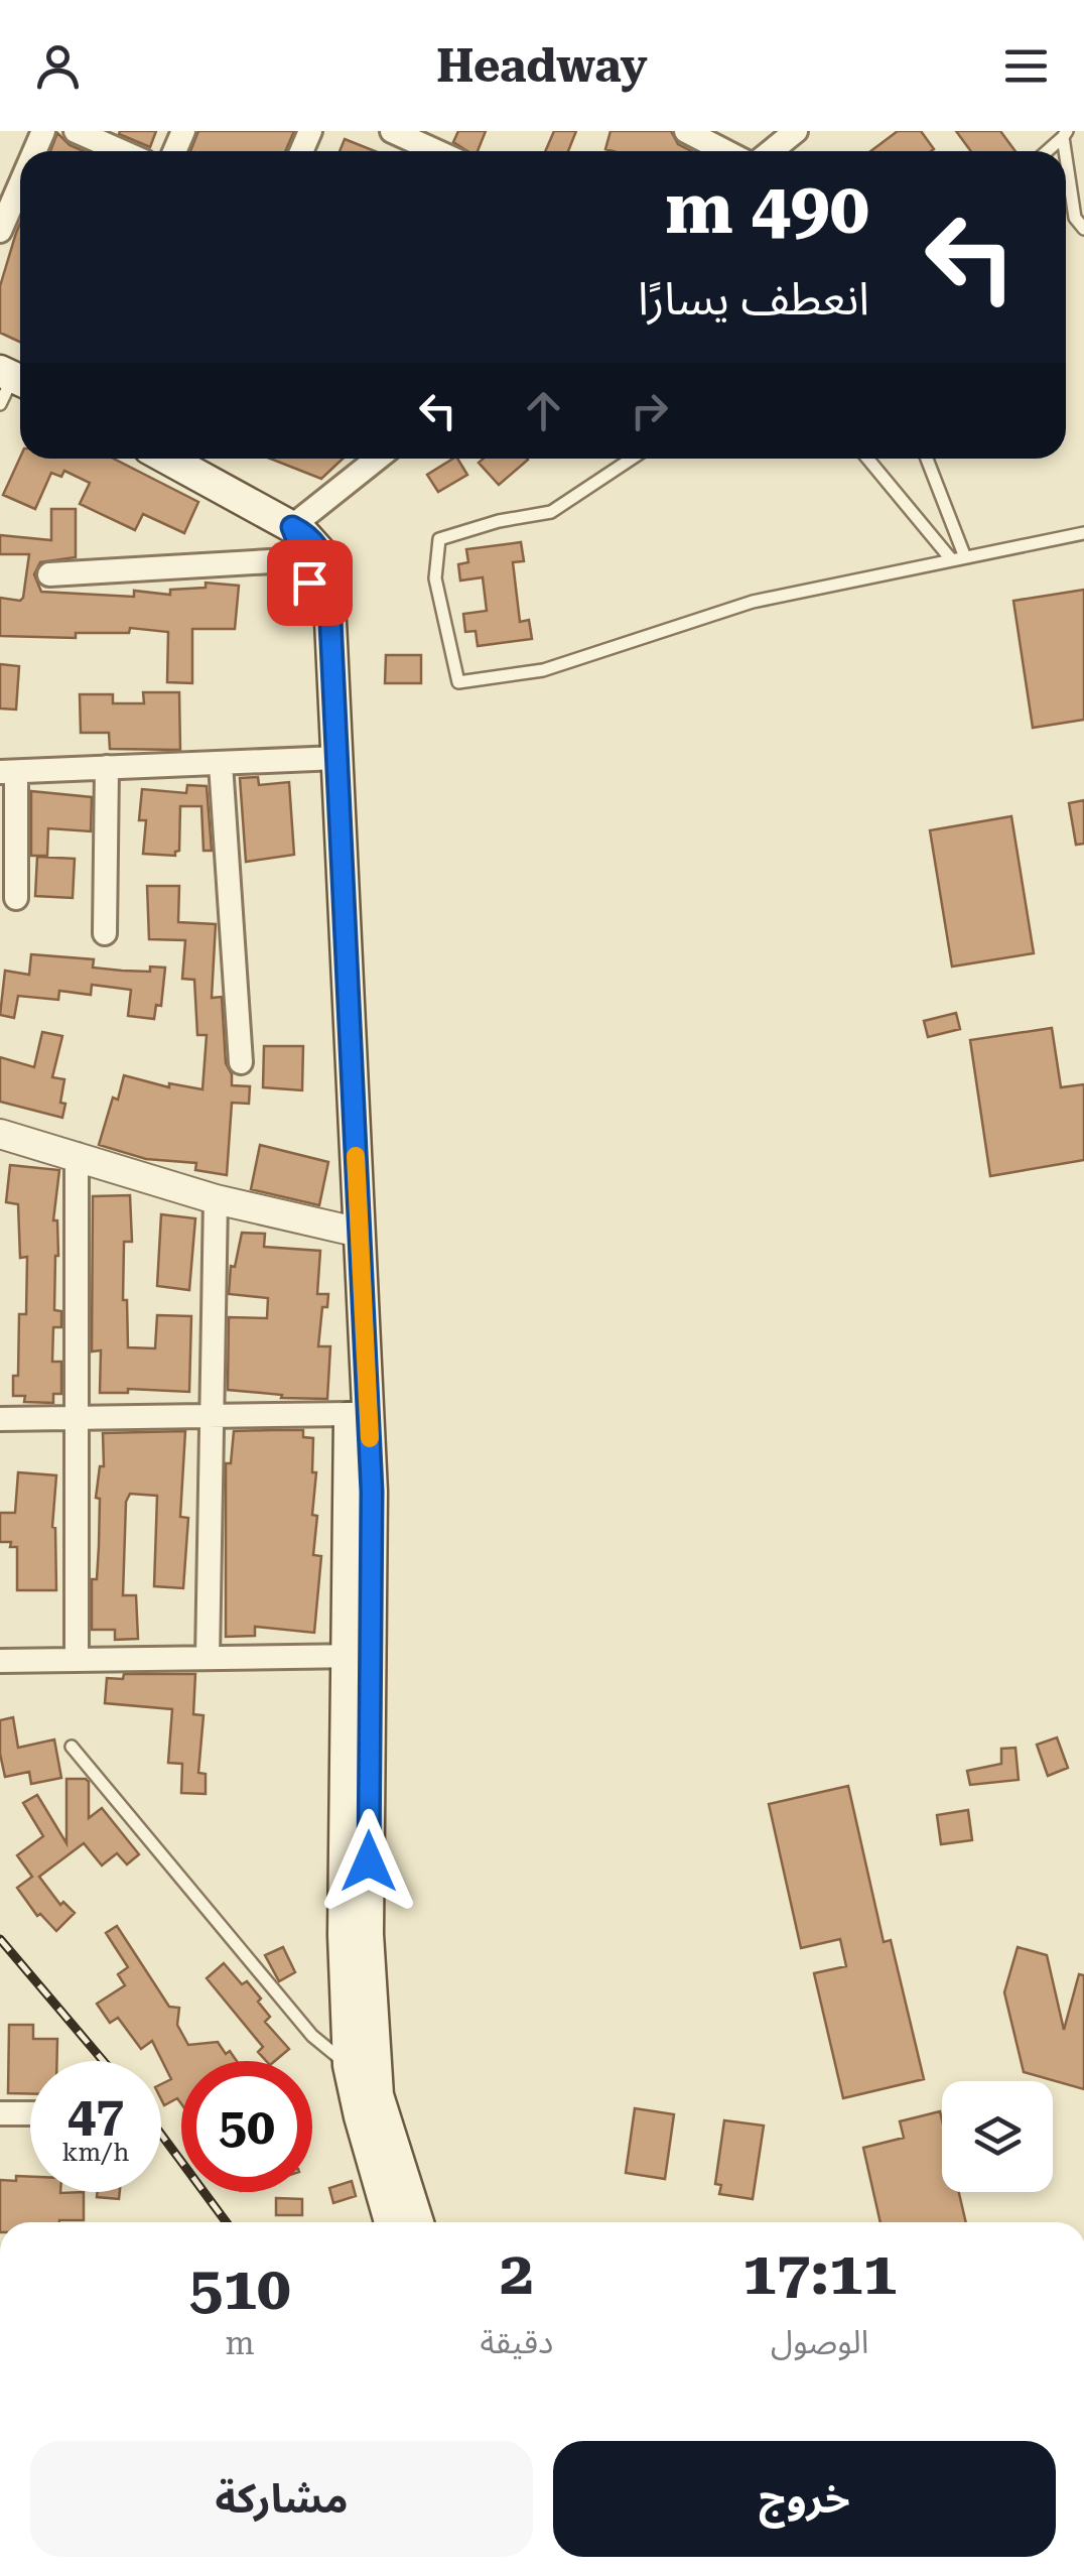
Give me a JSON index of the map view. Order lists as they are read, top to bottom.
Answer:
{
  "page": {
    "header": "Headway",
    "turn": ["490 m", "انعطف يسارًا"],
    "speed": "47 km/h",
    "limit": "50",
    "eta": [
      "17:11",
      "الوصول",
      "2",
      "دقيقة",
      "510",
      "m"
    ],
    "buttons": ["خروج", "مشاركة"]
  }
}
